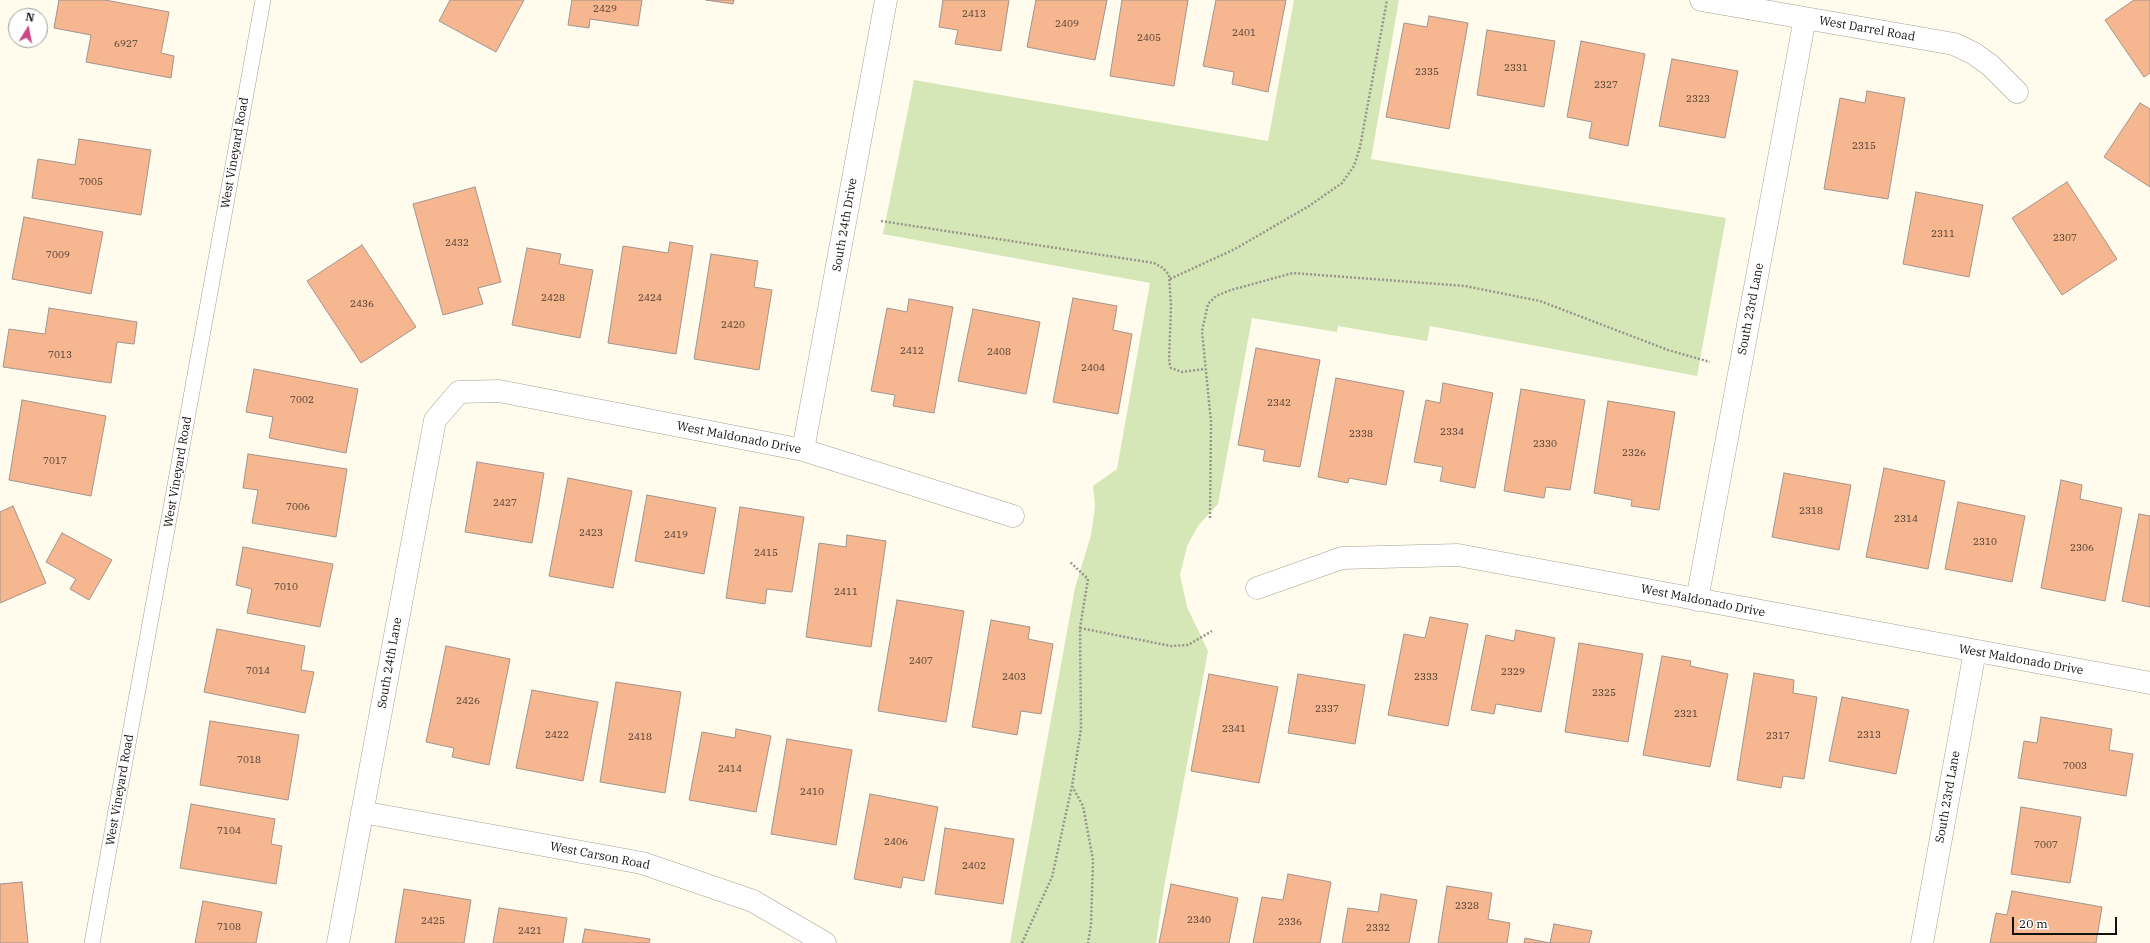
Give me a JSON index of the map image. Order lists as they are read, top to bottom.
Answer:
{
  "streets": {
    "street": [
      "West Darrel Road",
      "South 24th Drive",
      "South 23rd Lane",
      "West Maldonado Drive",
      "South 24th Lane",
      "West Carson Road"
    ],
    "lane": ["West Vineyard Road"]
  },
  "crossings": [
    ["West Darrel Road", "South 23rd Lane"],
    ["South 24th Drive", "West Maldonado Drive"],
    ["South 23rd Lane", "West Maldonado Drive"],
    ["West Maldonado Drive", "South 24th Lane"],
    ["South 24th Lane", "West Carson Road"]
  ],
  "house_numbers": [
    "2429",
    "2413",
    "2409",
    "2401",
    "2405",
    "6927",
    "2331",
    "2335",
    "2327",
    "2323",
    "2315",
    "7005",
    "2311",
    "2307",
    "2432",
    "7009",
    "2428",
    "2424",
    "2436",
    "2420",
    "2412",
    "2408",
    "7013",
    "2404",
    "7002",
    "2342",
    "2334",
    "2338",
    "2330",
    "2326",
    "7017",
    "2427",
    "7006",
    "2318",
    "2314",
    "2423",
    "2419",
    "2310",
    "2306",
    "2415",
    "7010",
    "2411",
    "2407",
    "7014",
    "2329",
    "2403",
    "2333",
    "2325",
    "2426",
    "2337",
    "2321",
    "2341",
    "2422",
    "2313",
    "2317",
    "2418",
    "7018",
    "7003",
    "2414",
    "2410",
    "7104",
    "2406",
    "7007",
    "2402",
    "2328",
    "2340",
    "2425",
    "2336",
    "7108",
    "2332",
    "2421"
  ],
  "scale_bar": "20 m",
  "north": "top"
}
